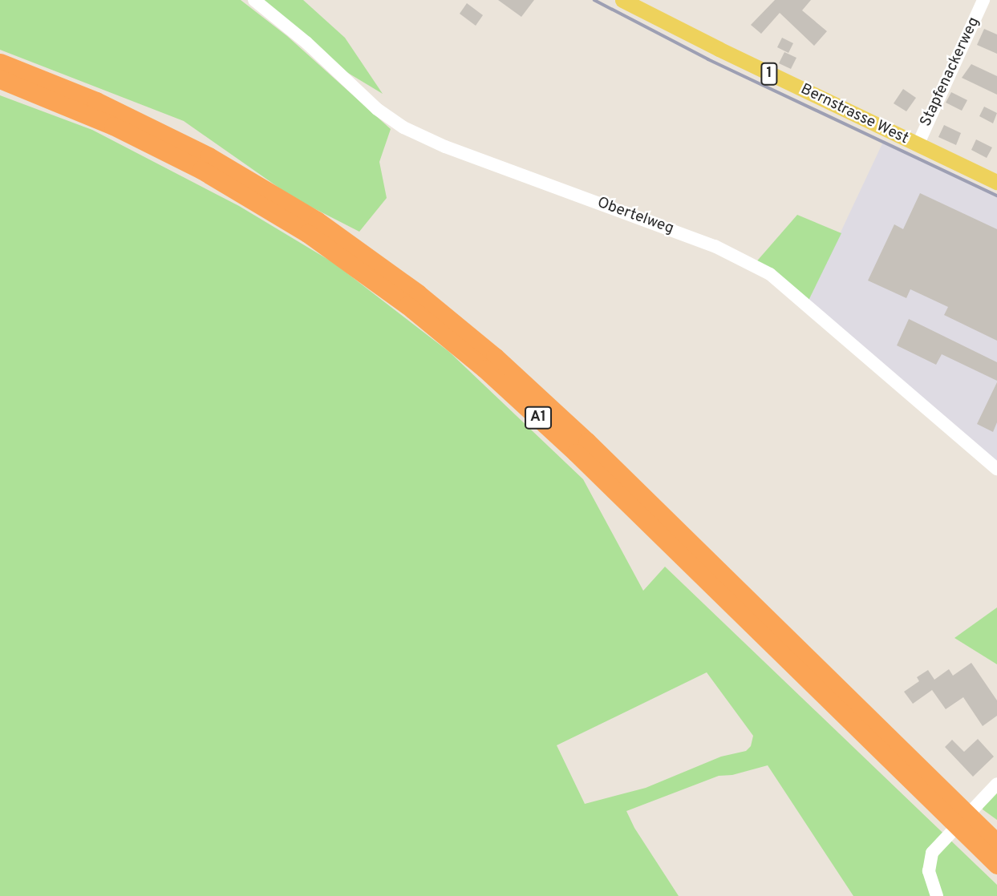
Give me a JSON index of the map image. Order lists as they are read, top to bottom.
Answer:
{
  "streets": {
    "highway": ["A1"],
    "main road": ["1", "Bernstrasse West"],
    "street": ["Stapfenackerweg", "Obertelweg"]
  },
  "crossings": [
    ["Stapfenackerweg", "Bernstrasse West"]
  ]
}
